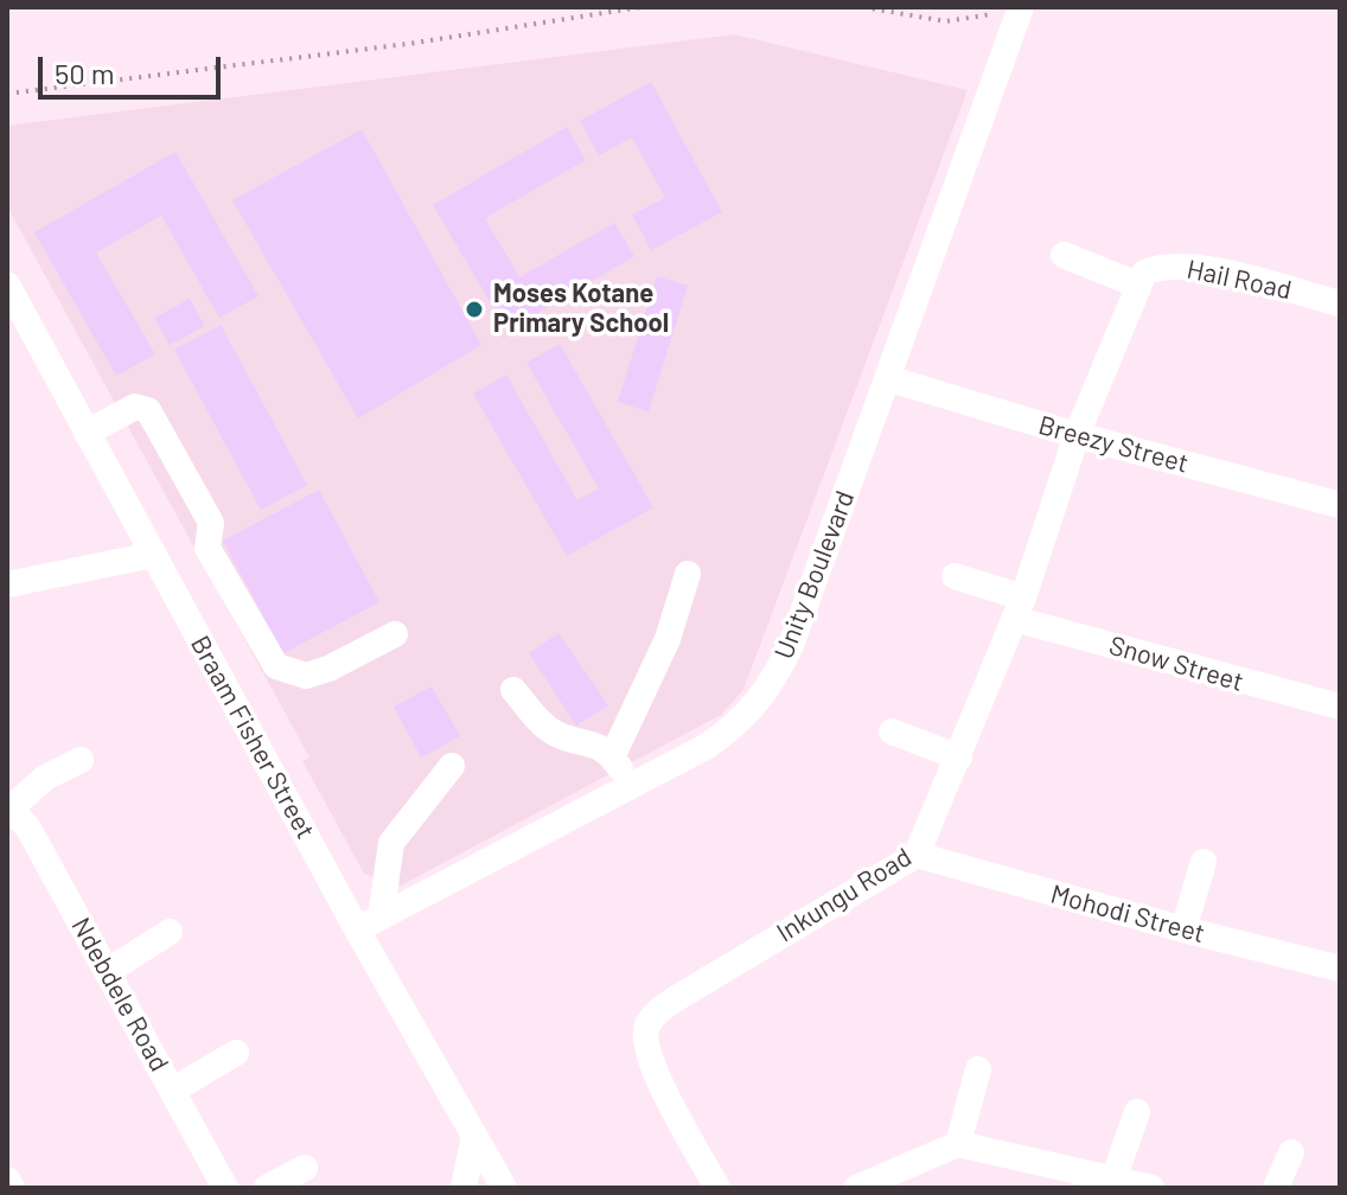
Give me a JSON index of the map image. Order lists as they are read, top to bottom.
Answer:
{
  "streets": {
    "street": [
      "Hail Road",
      "Breezy Street",
      "Unity Boulevard",
      "Snow Street",
      "Braam Fisher Street",
      "Inkungu Road",
      "Mohodi Street",
      "Ndebdele Road"
    ]
  },
  "crossings": [
    ["Breezy Street", "Unity Boulevard"],
    ["Breezy Street", "Inkungu Road"],
    ["Unity Boulevard", "Braam Fisher Street"],
    ["Snow Street", "Inkungu Road"],
    ["Inkungu Road", "Mohodi Street"]
  ],
  "places": ["Moses Kotane Primary School"],
  "scale_bar": "50 m"
}
